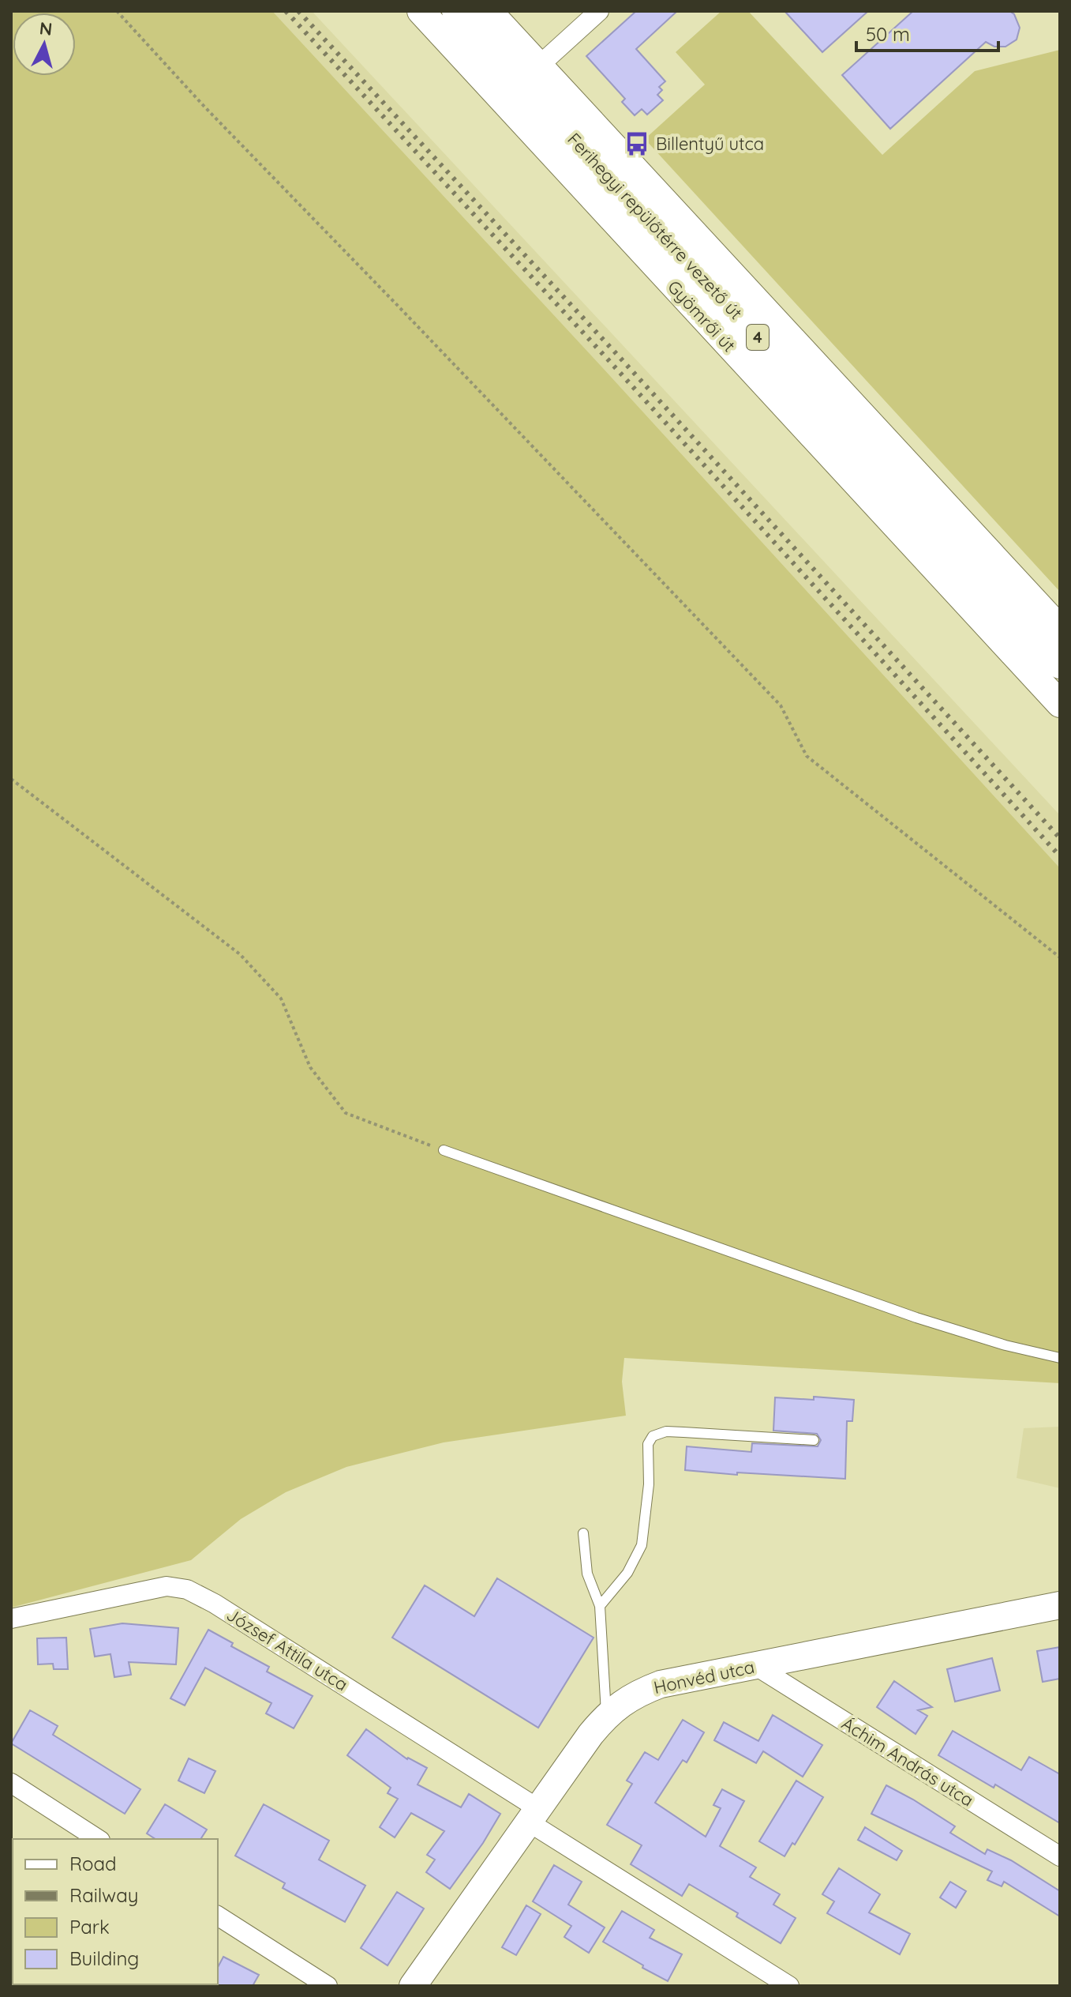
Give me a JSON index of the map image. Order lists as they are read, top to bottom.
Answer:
{
  "streets": {
    "main road": ["Ferihegyi repülőtérre vezető út", "4"],
    "street": [
      "Gyömrői út",
      "József Attila utca",
      "Honvéd utca",
      "Áchim András utca"
    ]
  },
  "crossings": [
    ["József Attila utca", "Honvéd utca"],
    ["Honvéd utca", "Áchim András utca"]
  ],
  "places": {
    "bus stop": ["Billentyű utca"]
  },
  "legend": [
    "Road",
    "Railway",
    "Park",
    "Building"
  ],
  "scale_bar": "50 m",
  "north": "top"
}
